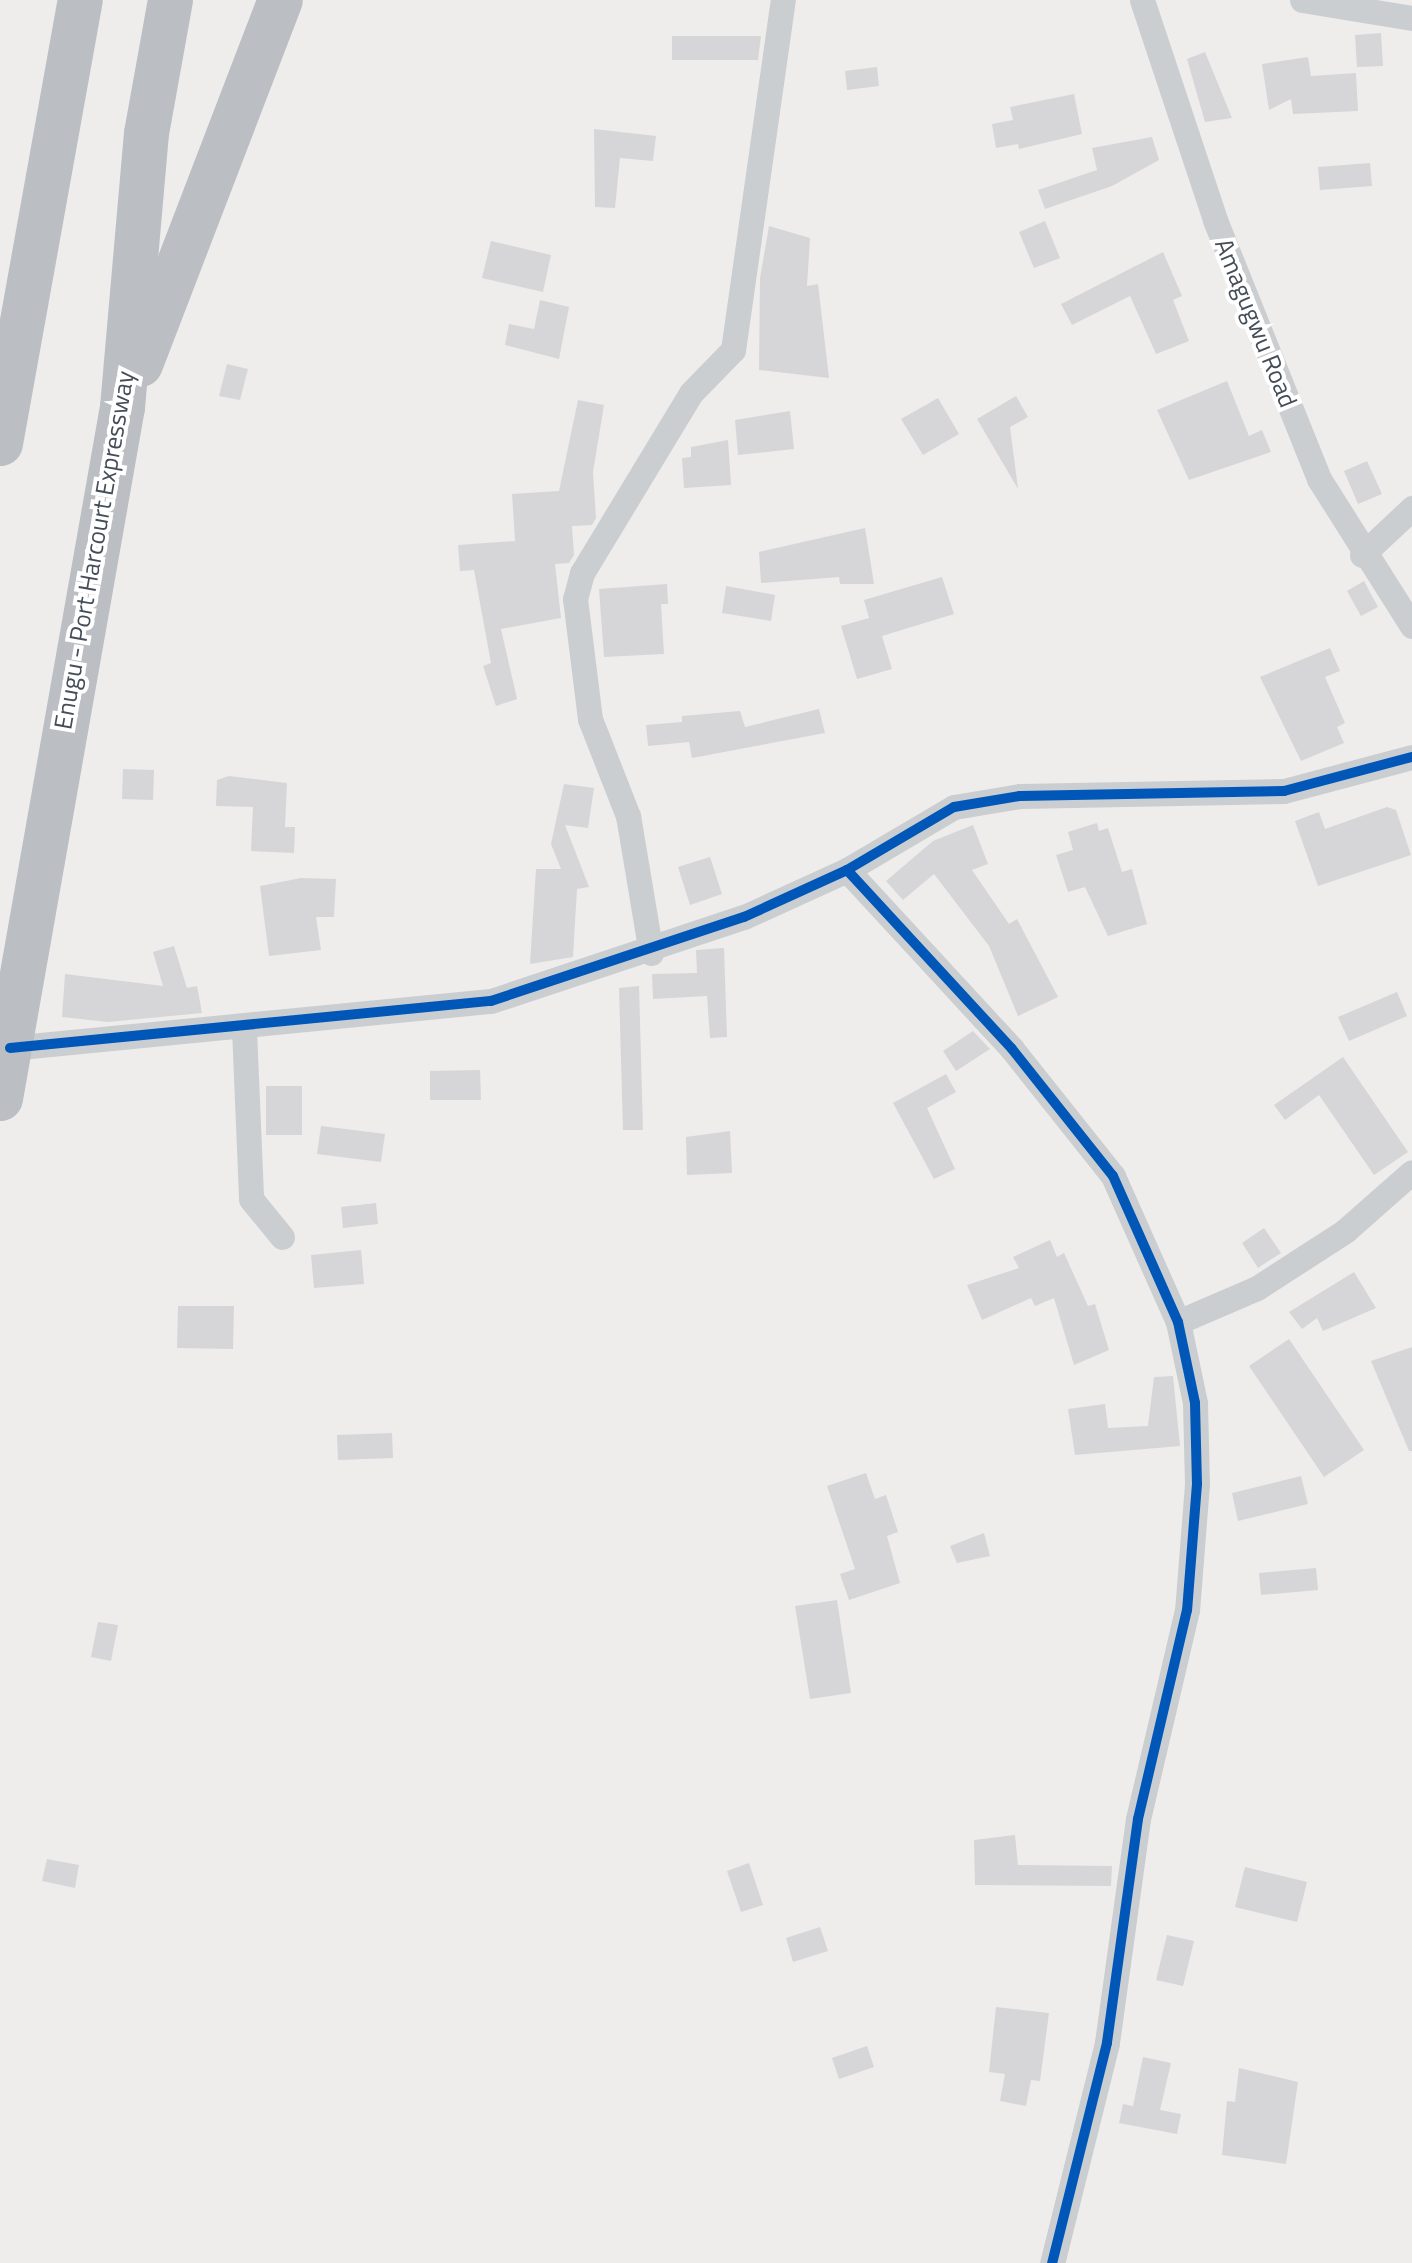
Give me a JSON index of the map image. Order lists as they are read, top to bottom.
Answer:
{
  "streets": {
    "highway": ["Enugu - Port Harcourt Expressway"],
    "street": ["Amagugwu Road"]
  }
}
